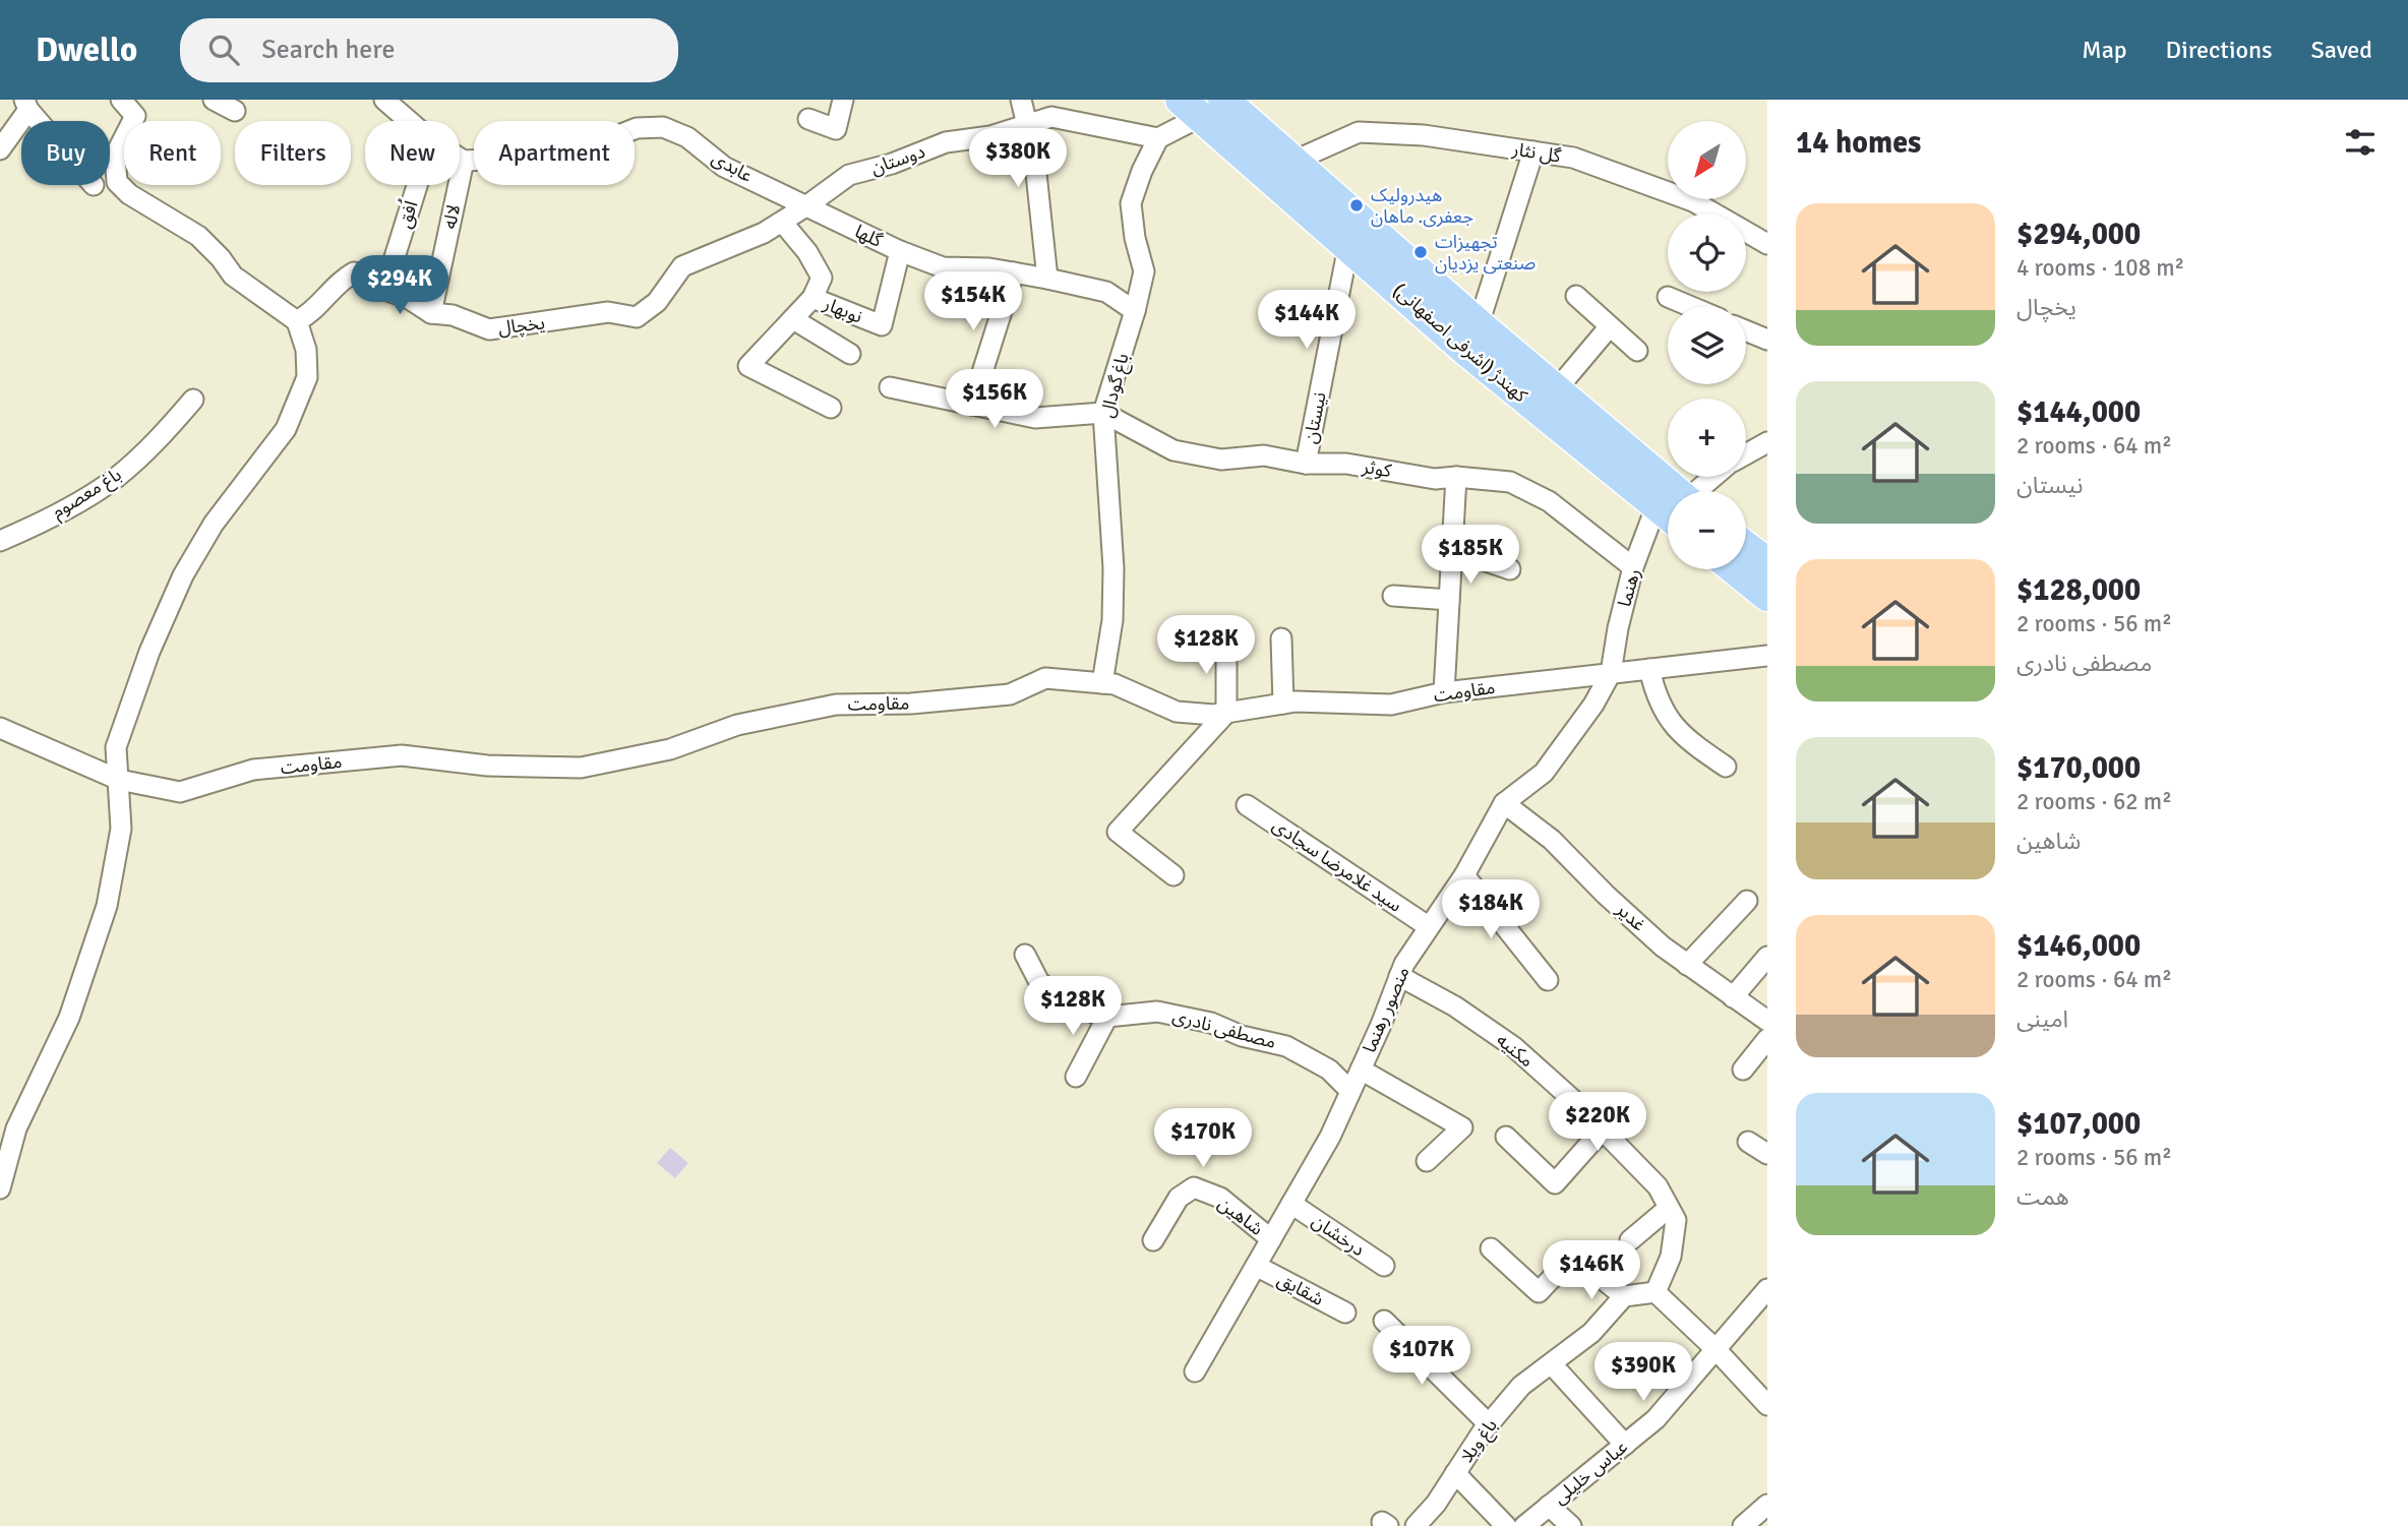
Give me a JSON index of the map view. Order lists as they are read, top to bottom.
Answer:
{
  "streets": {
    "main road": ["کهندژ (اشرفی اصفهانی)"],
    "street": [
      "گل نثار",
      "دوستان",
      "عابدی",
      "اُفق",
      "لاله",
      "گلها",
      "نوبهار",
      "یخچال",
      "باغ گودال",
      "نیستان",
      "کوثر",
      "باغ معصوم",
      "رهنما",
      "مقاومت",
      "سید غلامرضا سجادی",
      "غدیر",
      "منصور رهنما",
      "مصطفی نادری",
      "مکنیه",
      "شاهین",
      "درخشان",
      "شقایق",
      "باغ ویلا",
      "عباس خلیلی"
    ]
  },
  "crossings": [
    ["گل نثار", "کهندژ (اشرفی اصفهانی)"],
    ["دوستان", "عابدی"],
    ["دوستان", "گلها"],
    ["دوستان", "یخچال"],
    ["دوستان", "باغ گودال"],
    ["عابدی", "لاله"],
    ["عابدی", "گلها"],
    ["عابدی", "یخچال"],
    ["اُفق", "یخچال"],
    ["لاله", "یخچال"],
    ["گلها", "نوبهار"],
    ["گلها", "یخچال"],
    ["گلها", "باغ گودال"],
    ["کهندژ (اشرفی اصفهانی)", "نیستان"],
    ["باغ گودال", "کوثر"],
    ["باغ گودال", "مقاومت"],
    ["نیستان", "کوثر"],
    ["کوثر", "رهنما"],
    ["رهنما", "مقاومت"],
    ["رهنما", "منصور رهنما"],
    ["مقاومت", "منصور رهنما"],
    ["سید غلامرضا سجادی", "منصور رهنما"],
    ["غدیر", "منصور رهنما"],
    ["منصور رهنما", "مصطفی نادری"],
    ["منصور رهنما", "مکنیه"],
    ["منصور رهنما", "شاهین"],
    ["منصور رهنما", "درخشان"],
    ["منصور رهنما", "شقایق"]
  ],
  "places": ["هیدرولیک جعفری. ماهان", "تجهیزات صنعتی یزدیان"],
  "north": "bottom left",
  "page": {
    "header": "Dwello",
    "search": "Search here",
    "nav": ["Map", "Directions", "Saved"],
    "heading": "14 homes",
    "map_buttons": ["+", "−"],
    "chip": [
      "Buy",
      "Rent",
      "Filters",
      "New",
      "Apartment"
    ],
    "price": [
      "$380K",
      "$294K",
      "$154K",
      "$144K",
      "$156K",
      "$185K",
      "$128K",
      "$184K",
      "$128K",
      "$220K",
      "$170K",
      "$146K",
      "$107K",
      "$390K"
    ],
    "list": [
      {
        "name": "$294,000",
        "note": "4 rooms · 108 m² · یخچال"
      },
      {
        "name": "$144,000",
        "note": "2 rooms · 64 m² · نیستان"
      },
      {
        "name": "$128,000",
        "note": "2 rooms · 56 m² · مصطفی نادری"
      },
      {
        "name": "$170,000",
        "note": "2 rooms · 62 m² · شاهین"
      },
      {
        "name": "$146,000",
        "note": "2 rooms · 64 m² · امینی"
      },
      {
        "name": "$107,000",
        "note": "2 rooms · 56 m² · همت"
      }
    ]
  }
}
